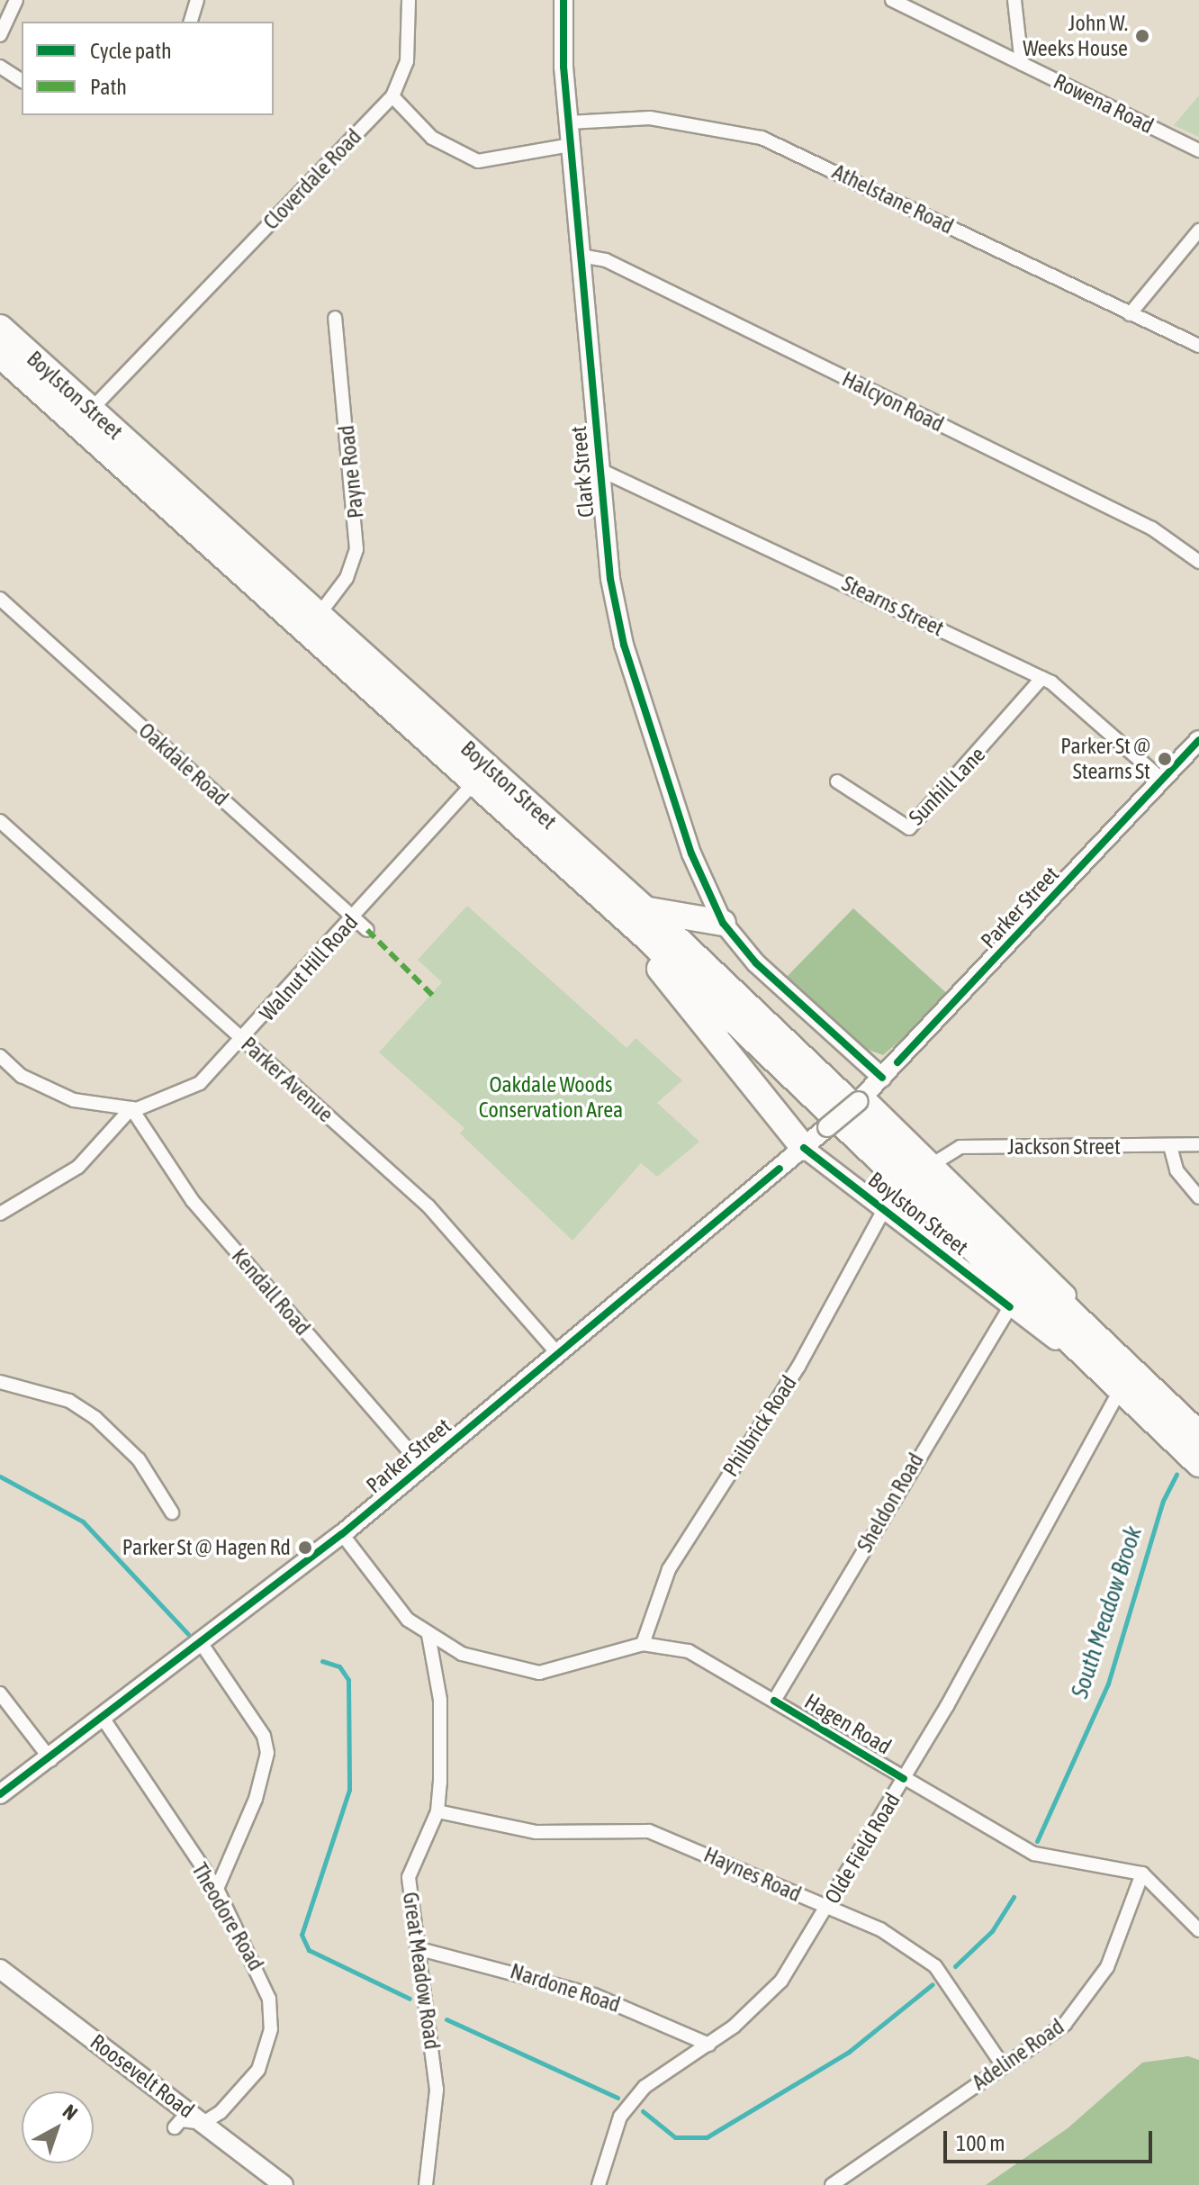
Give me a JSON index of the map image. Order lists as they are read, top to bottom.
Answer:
{
  "streets": {
    "highway": ["Boylston Street"],
    "main road": ["Clark Street", "Parker Street", "Roosevelt Road"],
    "street": [
      "Rowena Road",
      "Cloverdale Road",
      "Athelstane Road",
      "Halcyon Road",
      "Payne Road",
      "Stearns Street",
      "Oakdale Road",
      "Sunhill Lane",
      "Walnut Hill Road",
      "Parker Avenue",
      "Jackson Street",
      "Kendall Road",
      "Philbrick Road",
      "Sheldon Road",
      "Hagen Road",
      "Olde Field Road",
      "Haynes Road",
      "Theodore Road",
      "Great Meadow Road",
      "Nardone Road",
      "Adeline Road"
    ]
  },
  "crossings": [
    ["Cloverdale Road", "Boylston Street"],
    ["Athelstane Road", "Clark Street"],
    ["Boylston Street", "Payne Road"],
    ["Boylston Street", "Parker Street"],
    ["Boylston Street", "Walnut Hill Road"],
    ["Boylston Street", "Jackson Street"],
    ["Boylston Street", "Philbrick Road"],
    ["Boylston Street", "Sheldon Road"],
    ["Boylston Street", "Olde Field Road"],
    ["Halcyon Road", "Clark Street"],
    ["Clark Street", "Stearns Street"],
    ["Stearns Street", "Sunhill Lane"],
    ["Stearns Street", "Parker Street"],
    ["Oakdale Road", "Walnut Hill Road"],
    ["Parker Street", "Parker Avenue"],
    ["Parker Street", "Kendall Road"],
    ["Parker Street", "Hagen Road"],
    ["Parker Street", "Theodore Road"],
    ["Walnut Hill Road", "Parker Avenue"],
    ["Walnut Hill Road", "Kendall Road"],
    ["Philbrick Road", "Hagen Road"],
    ["Sheldon Road", "Hagen Road"],
    ["Hagen Road", "Olde Field Road"],
    ["Hagen Road", "Great Meadow Road"],
    ["Hagen Road", "Adeline Road"],
    ["Olde Field Road", "Haynes Road"],
    ["Olde Field Road", "Nardone Road"],
    ["Haynes Road", "Great Meadow Road"],
    ["Haynes Road", "Adeline Road"],
    ["Theodore Road", "Roosevelt Road"],
    ["Great Meadow Road", "Nardone Road"]
  ],
  "water": ["South Meadow Brook"],
  "parks": ["Oakdale Woods Conservation Area"],
  "places": ["John W. Weeks House", "Parker St @ Stearns St", "Parker St @ Hagen Rd"],
  "legend": ["Cycle path", "Path"],
  "scale_bar": "100 m",
  "north": "top right"
}
